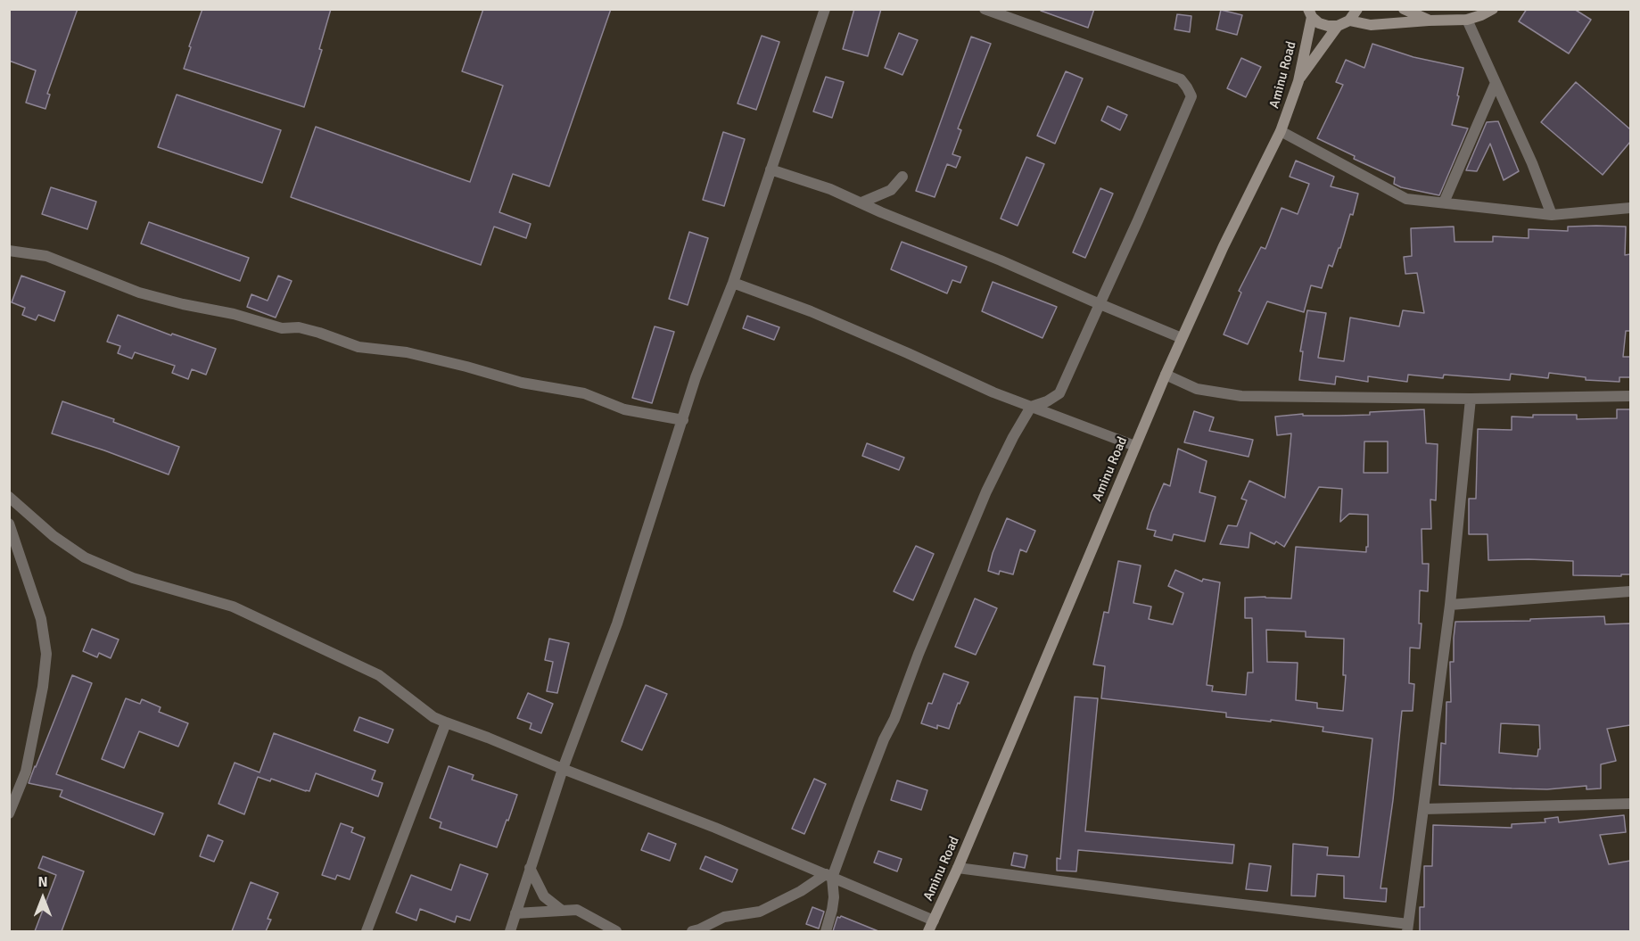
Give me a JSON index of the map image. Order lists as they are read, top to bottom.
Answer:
{
  "streets": {
    "street": ["Aminu Road"]
  },
  "north": "top"
}
